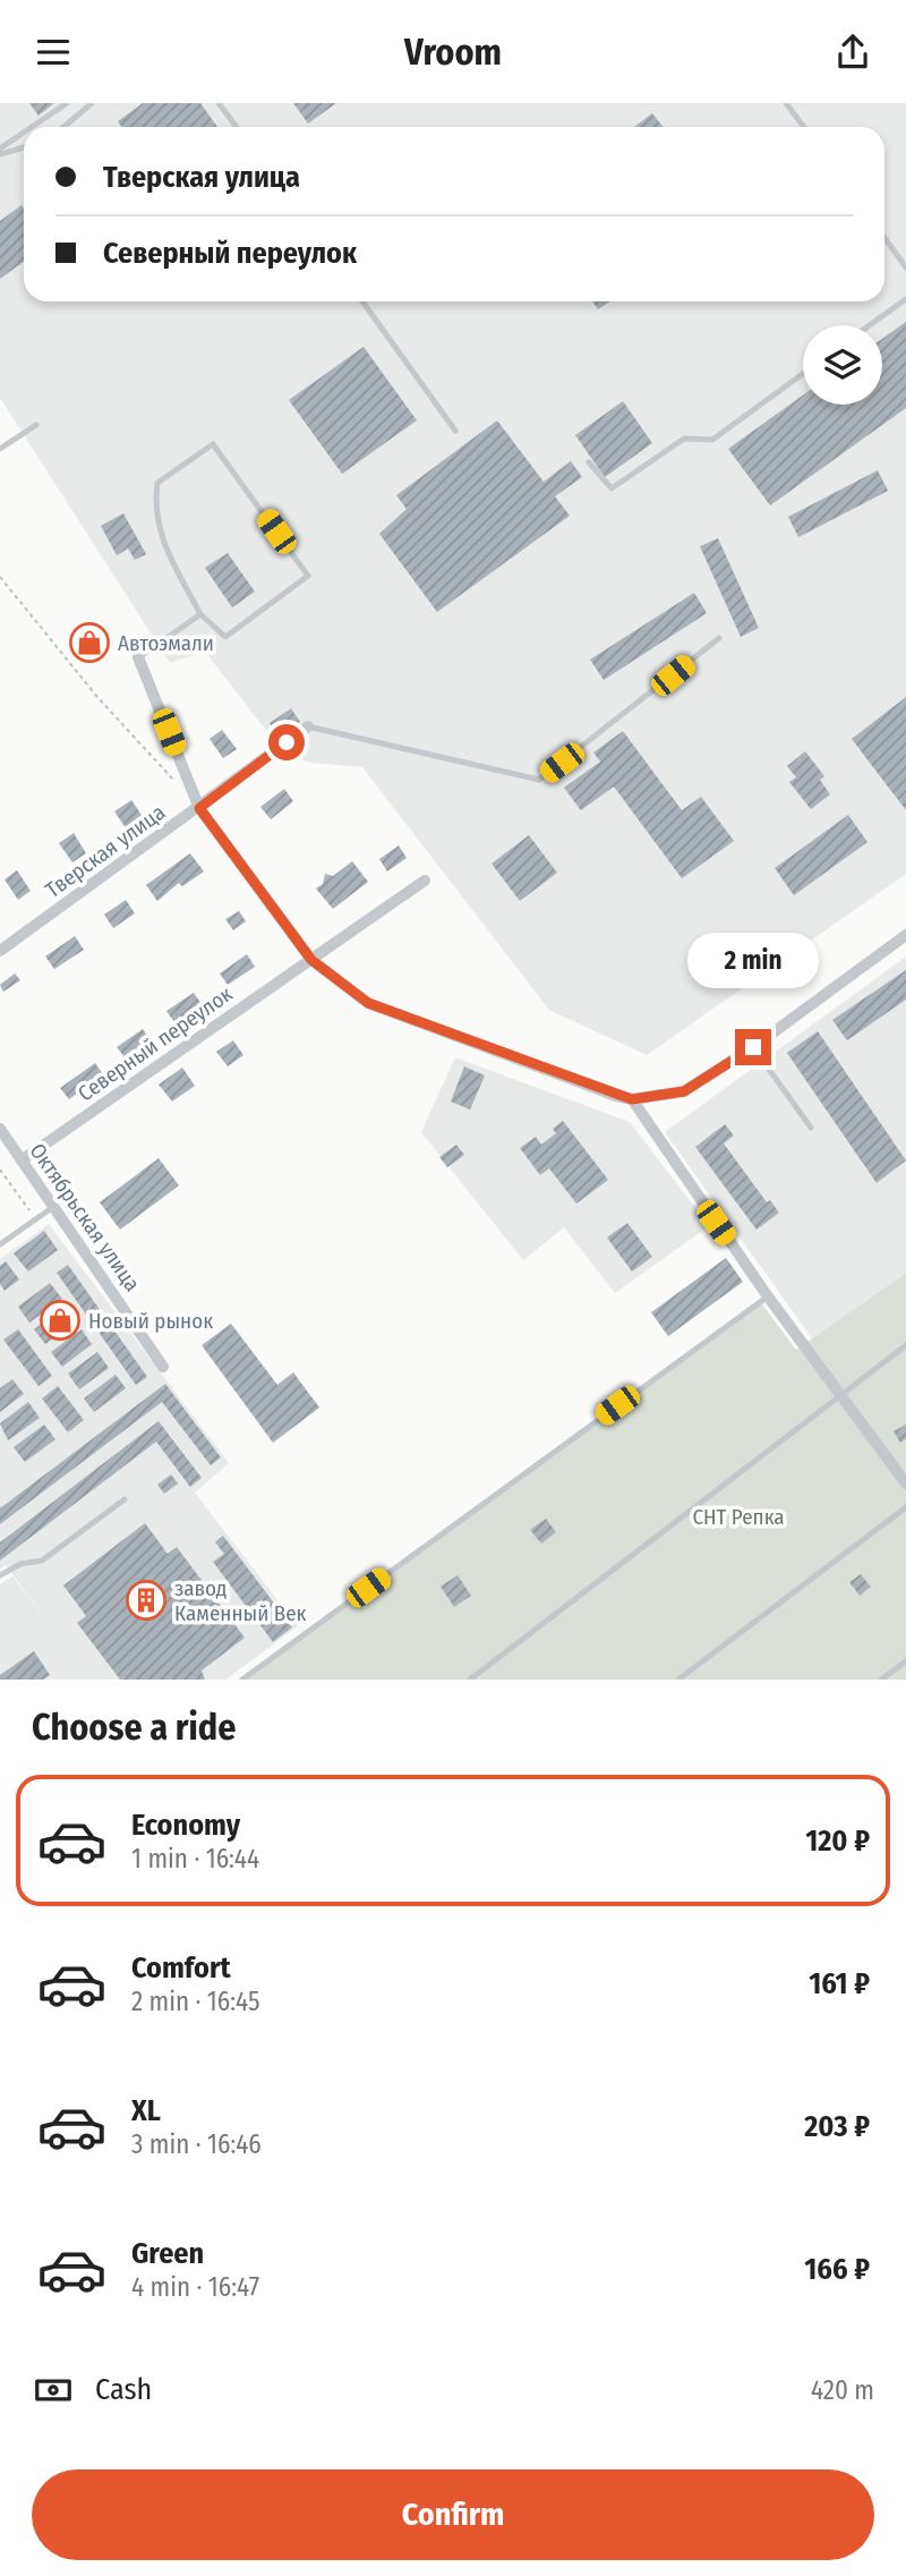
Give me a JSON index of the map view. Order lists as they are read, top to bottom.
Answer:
{
  "streets": {
    "street": ["Тверская улица", "Северный переулок", "Октябрьская улица"]
  },
  "crossings": [
    ["Северный переулок", "Октябрьская улица"]
  ],
  "parks": ["СНТ Репка"],
  "places": {
    "shop": ["Автоэмали", "Новый рынок"],
    "building": ["завод Каменный Век"]
  },
  "page": {
    "header": "Vroom",
    "banner": ["Тверская улица", "Северный переулок"],
    "bubble": "2 min",
    "heading": "Choose a ride",
    "list": [
      {
        "name": "Economy",
        "note": "1 min · 16:44",
        "value": "120 ₽"
      },
      {
        "name": "Comfort",
        "note": "2 min · 16:45",
        "value": "161 ₽"
      },
      {
        "name": "XL",
        "note": "3 min · 16:46",
        "value": "203 ₽"
      },
      {
        "name": "Green",
        "note": "4 min · 16:47",
        "value": "166 ₽"
      }
    ],
    "pay": ["Cash", "420 m"],
    "buttons": "Confirm"
  }
}
